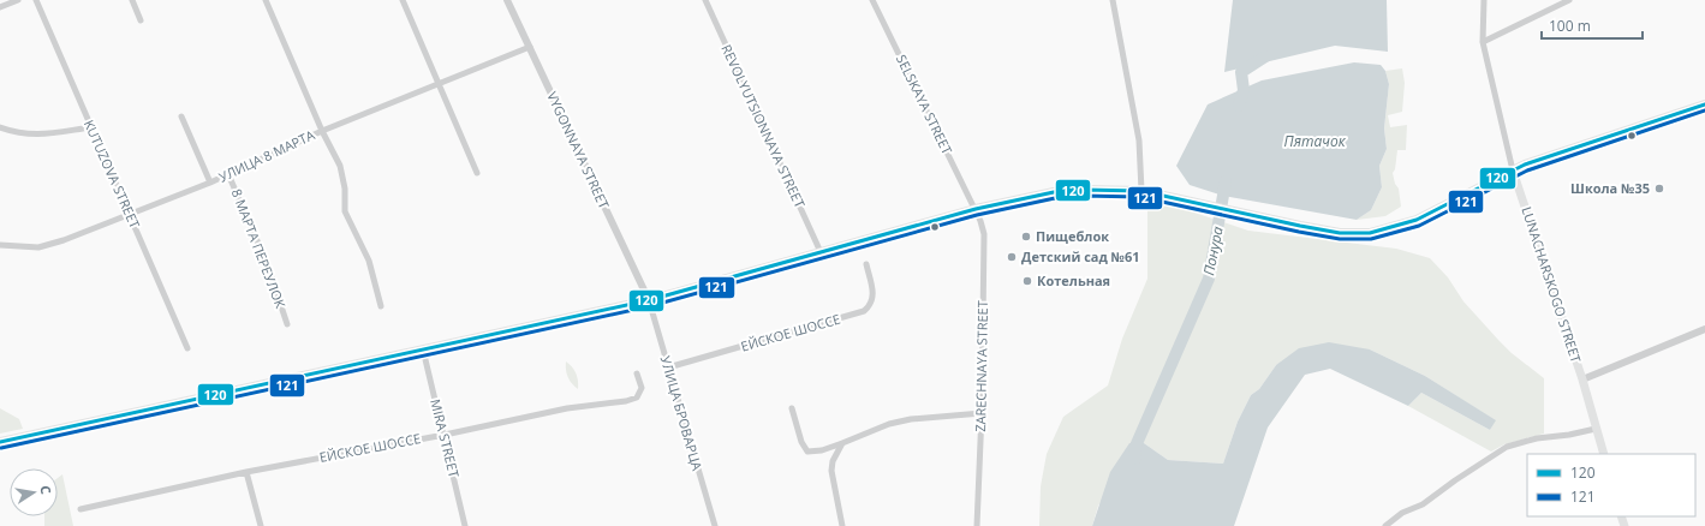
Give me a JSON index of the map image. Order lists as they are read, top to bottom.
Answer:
{
  "streets": {
    "main road": ["LUNACHARSKOGO STREET"],
    "street": [
      "SELSKAYA STREET",
      "REVOLYUTSIONNAYA STREET",
      "VYGONNAYA STREET",
      "УЛИЦА 8 МАРТА",
      "KUTUZOVA STREET",
      "8 МАРТА ПЕРЕУЛОК",
      "ЕЙСКОЕ ШОССЕ",
      "ZARECHNAYA STREET",
      "УЛИЦА БРОВАРЦА",
      "MIRA STREET"
    ]
  },
  "crossings": [
    ["SELSKAYA STREET", "ZARECHNAYA STREET"],
    ["VYGONNAYA STREET", "УЛИЦА 8 МАРТА"],
    ["VYGONNAYA STREET", "УЛИЦА БРОВАРЦА"],
    ["УЛИЦА 8 МАРТА", "KUTUZOVA STREET"],
    ["УЛИЦА 8 МАРТА", "8 МАРТА ПЕРЕУЛОК"],
    ["ЕЙСКОЕ ШОССЕ", "УЛИЦА БРОВАРЦА"],
    ["ЕЙСКОЕ ШОССЕ", "MIRA STREET"]
  ],
  "water": ["Пятачок", "Понура"],
  "places": [
    "Школа №35",
    "Пищеблок",
    "Детский сад №61",
    "Котельная"
  ],
  "lines": ["transit line 120", "transit line 121"],
  "legend": ["120", "121"],
  "scale_bar": "100 m",
  "north": "right"
}
